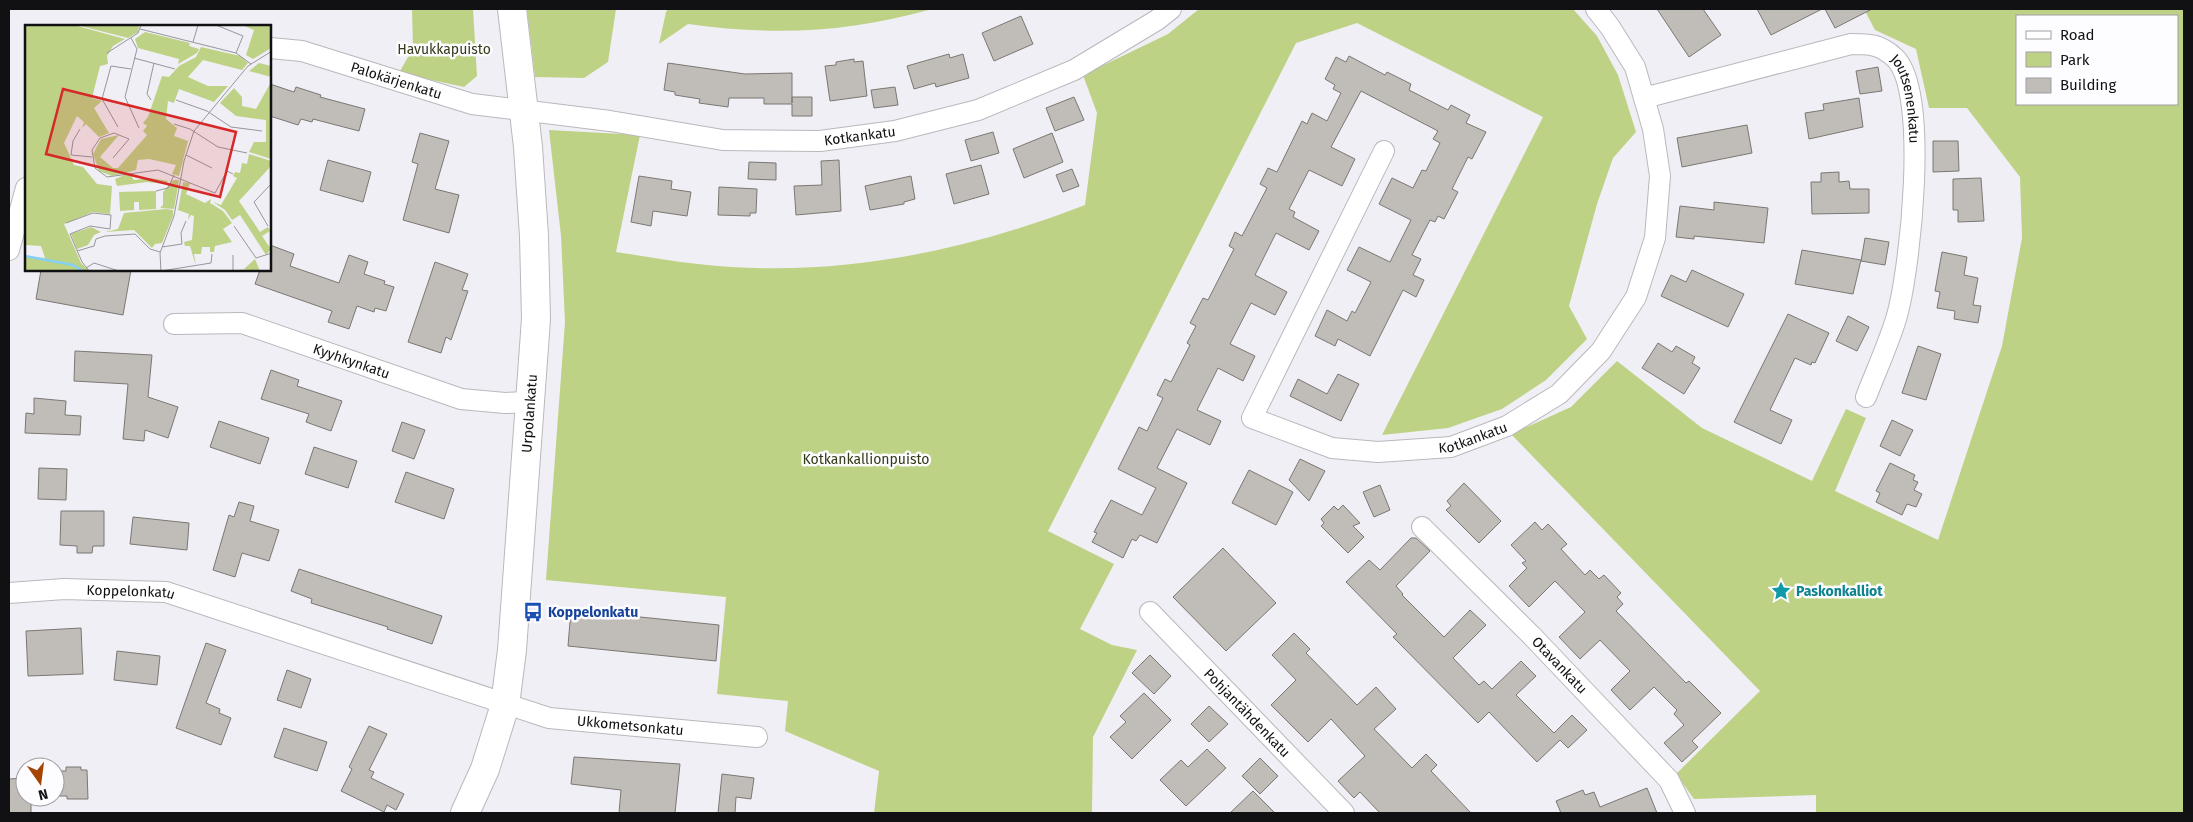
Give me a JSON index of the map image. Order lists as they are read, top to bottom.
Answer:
{
  "streets": {
    "main road": ["Urpolankatu"],
    "street": [
      "Palokärjenkatu",
      "Joutsenenkatu",
      "Kotkankatu",
      "Kyyhkynkatu",
      "Koppelonkatu",
      "Otavankatu",
      "Pohjantähdenkatu",
      "Ukkometsonkatu"
    ]
  },
  "crossings": [
    ["Palokärjenkatu", "Kotkankatu"],
    ["Palokärjenkatu", "Urpolankatu"],
    ["Joutsenenkatu", "Kotkankatu"],
    ["Kotkankatu", "Urpolankatu"],
    ["Kyyhkynkatu", "Urpolankatu"],
    ["Urpolankatu", "Koppelonkatu"],
    ["Urpolankatu", "Ukkometsonkatu"],
    ["Koppelonkatu", "Ukkometsonkatu"]
  ],
  "parks": ["Havukkapuisto", "Kotkankallionpuisto"],
  "places": {
    "place": ["Paskonkalliot"],
    "bus stop": ["Koppelonkatu"]
  },
  "legend": ["Road", "Park", "Building"],
  "north": "bottom"
}
